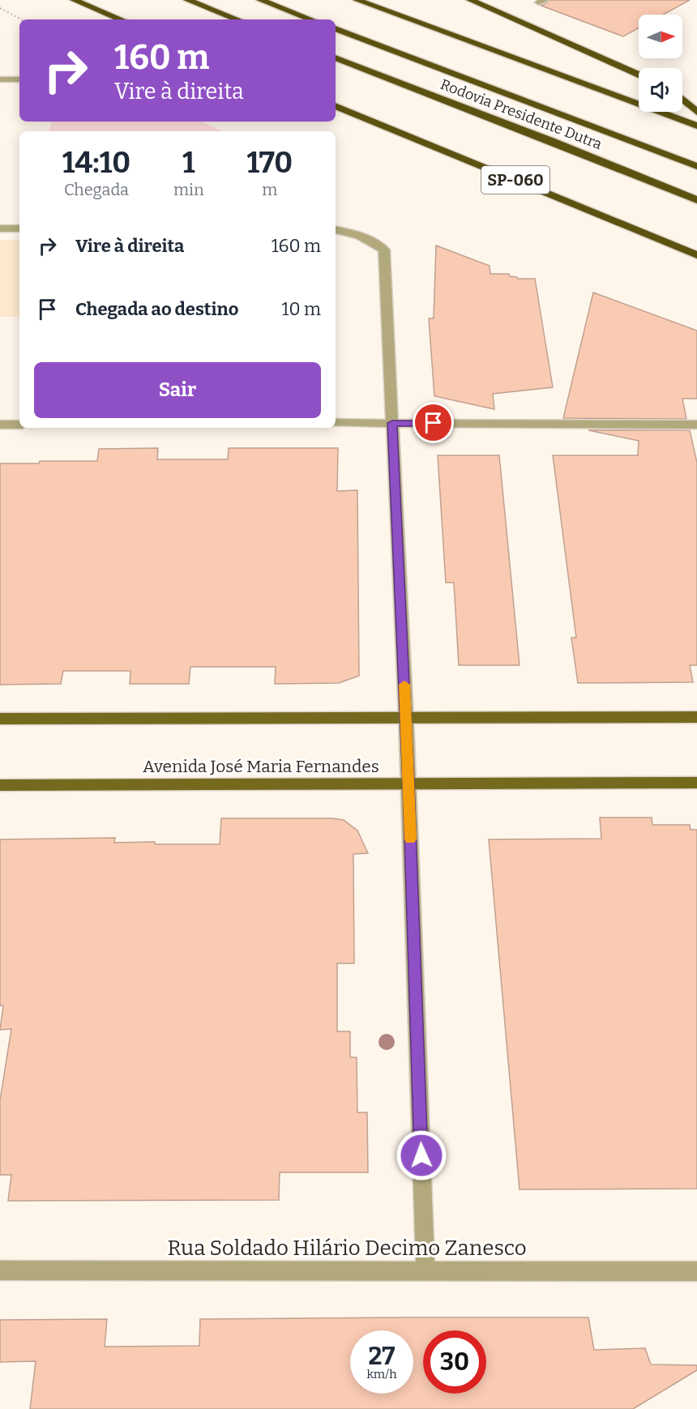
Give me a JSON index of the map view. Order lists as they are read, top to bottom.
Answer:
{
  "streets": {
    "highway": ["Rodovia Presidente Dutra", "SP-060"],
    "main road": ["Avenida José Maria Fernandes"],
    "street": ["Rua Soldado Hilário Decimo Zanesco"]
  },
  "north": "right",
  "page": {
    "turn": ["160 m", "Vire à direita"],
    "eta": [
      "14:10",
      "Chegada",
      "1",
      "min",
      "170",
      "m"
    ],
    "list": [
      {
        "name": "Vire à direita",
        "value": "160 m"
      },
      {
        "name": "Chegada ao destino",
        "value": "10 m"
      }
    ],
    "buttons": "Sair",
    "speed": "27 km/h",
    "limit": "30"
  }
}
